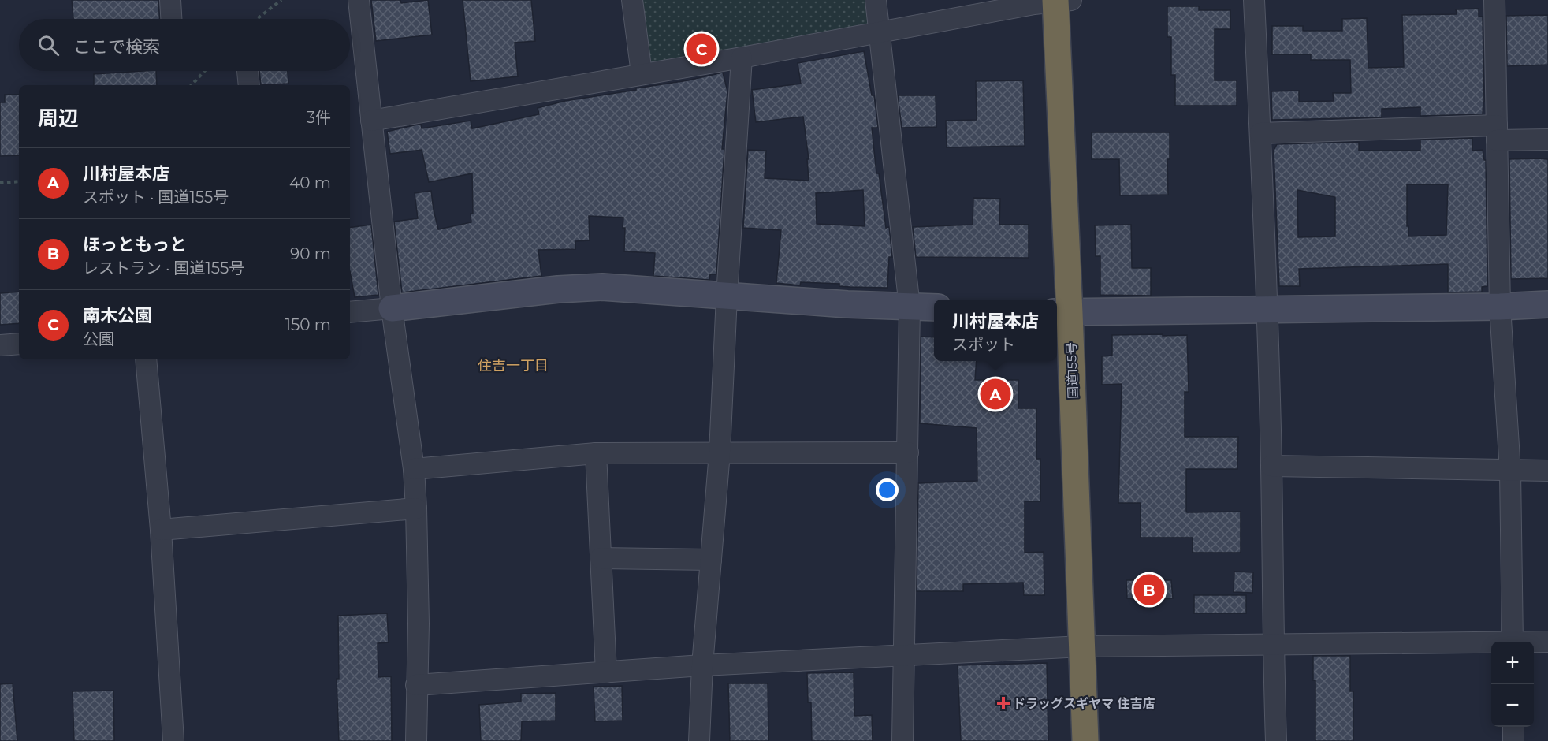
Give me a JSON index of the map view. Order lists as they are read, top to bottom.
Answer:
{
  "streets": {
    "highway": ["国道155号"]
  },
  "districts": ["住吉一丁目"],
  "places": {
    "health": ["ドラッグスギヤマ 住吉店"]
  },
  "page": {
    "search": "ここで検索",
    "pins": ["C", "A", "B"],
    "heading": ["周辺", "3件"],
    "list": [
      {
        "mark": "A",
        "name": "川村屋本店",
        "note": "スポット · 国道155号",
        "value": "40 m"
      },
      {
        "mark": "B",
        "name": "ほっともっと",
        "note": "レストラン · 国道155号",
        "value": "90 m"
      },
      {
        "mark": "C",
        "name": "南木公園",
        "note": "公園",
        "value": "150 m"
      }
    ],
    "popup": ["川村屋本店", "スポット"],
    "map_buttons": ["+", "−"]
  }
}
